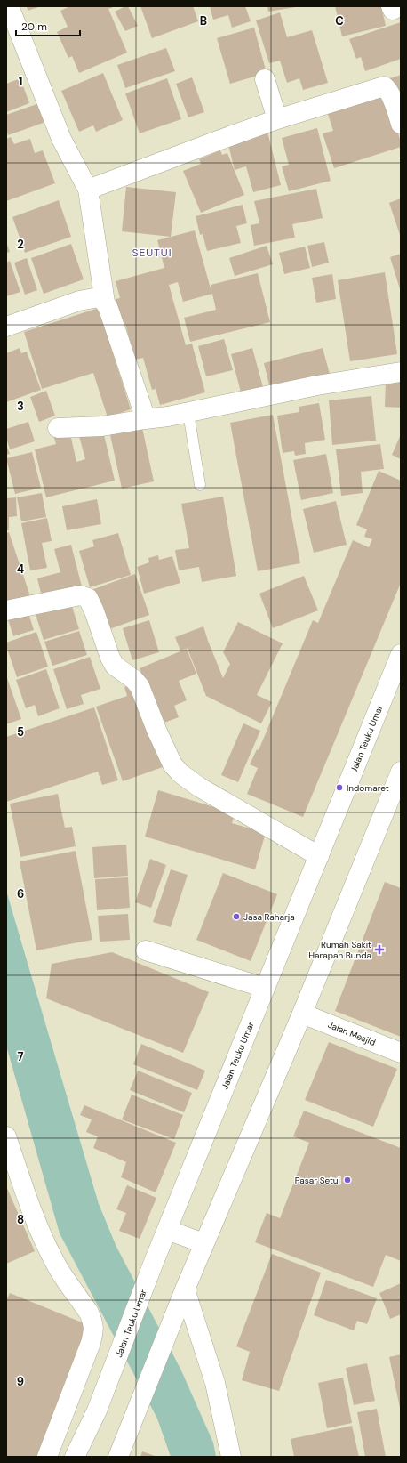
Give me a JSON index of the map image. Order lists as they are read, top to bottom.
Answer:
{
  "streets": {
    "main road": ["Jalan Teuku Umar", "Jalan Mesjid"]
  },
  "districts": ["SEUTUI"],
  "places": {
    "other": ["Indomaret", "Jasa Raharja", "Pasar Setui"],
    "health": ["Rumah Sakit Harapan Bunda"]
  },
  "scale_bar": "20 m",
  "grid": {
    "columns": ["B", "C"],
    "rows": [
      "1",
      "2",
      "3",
      "4",
      "5",
      "6",
      "7",
      "8",
      "9"
    ]
  }
}
